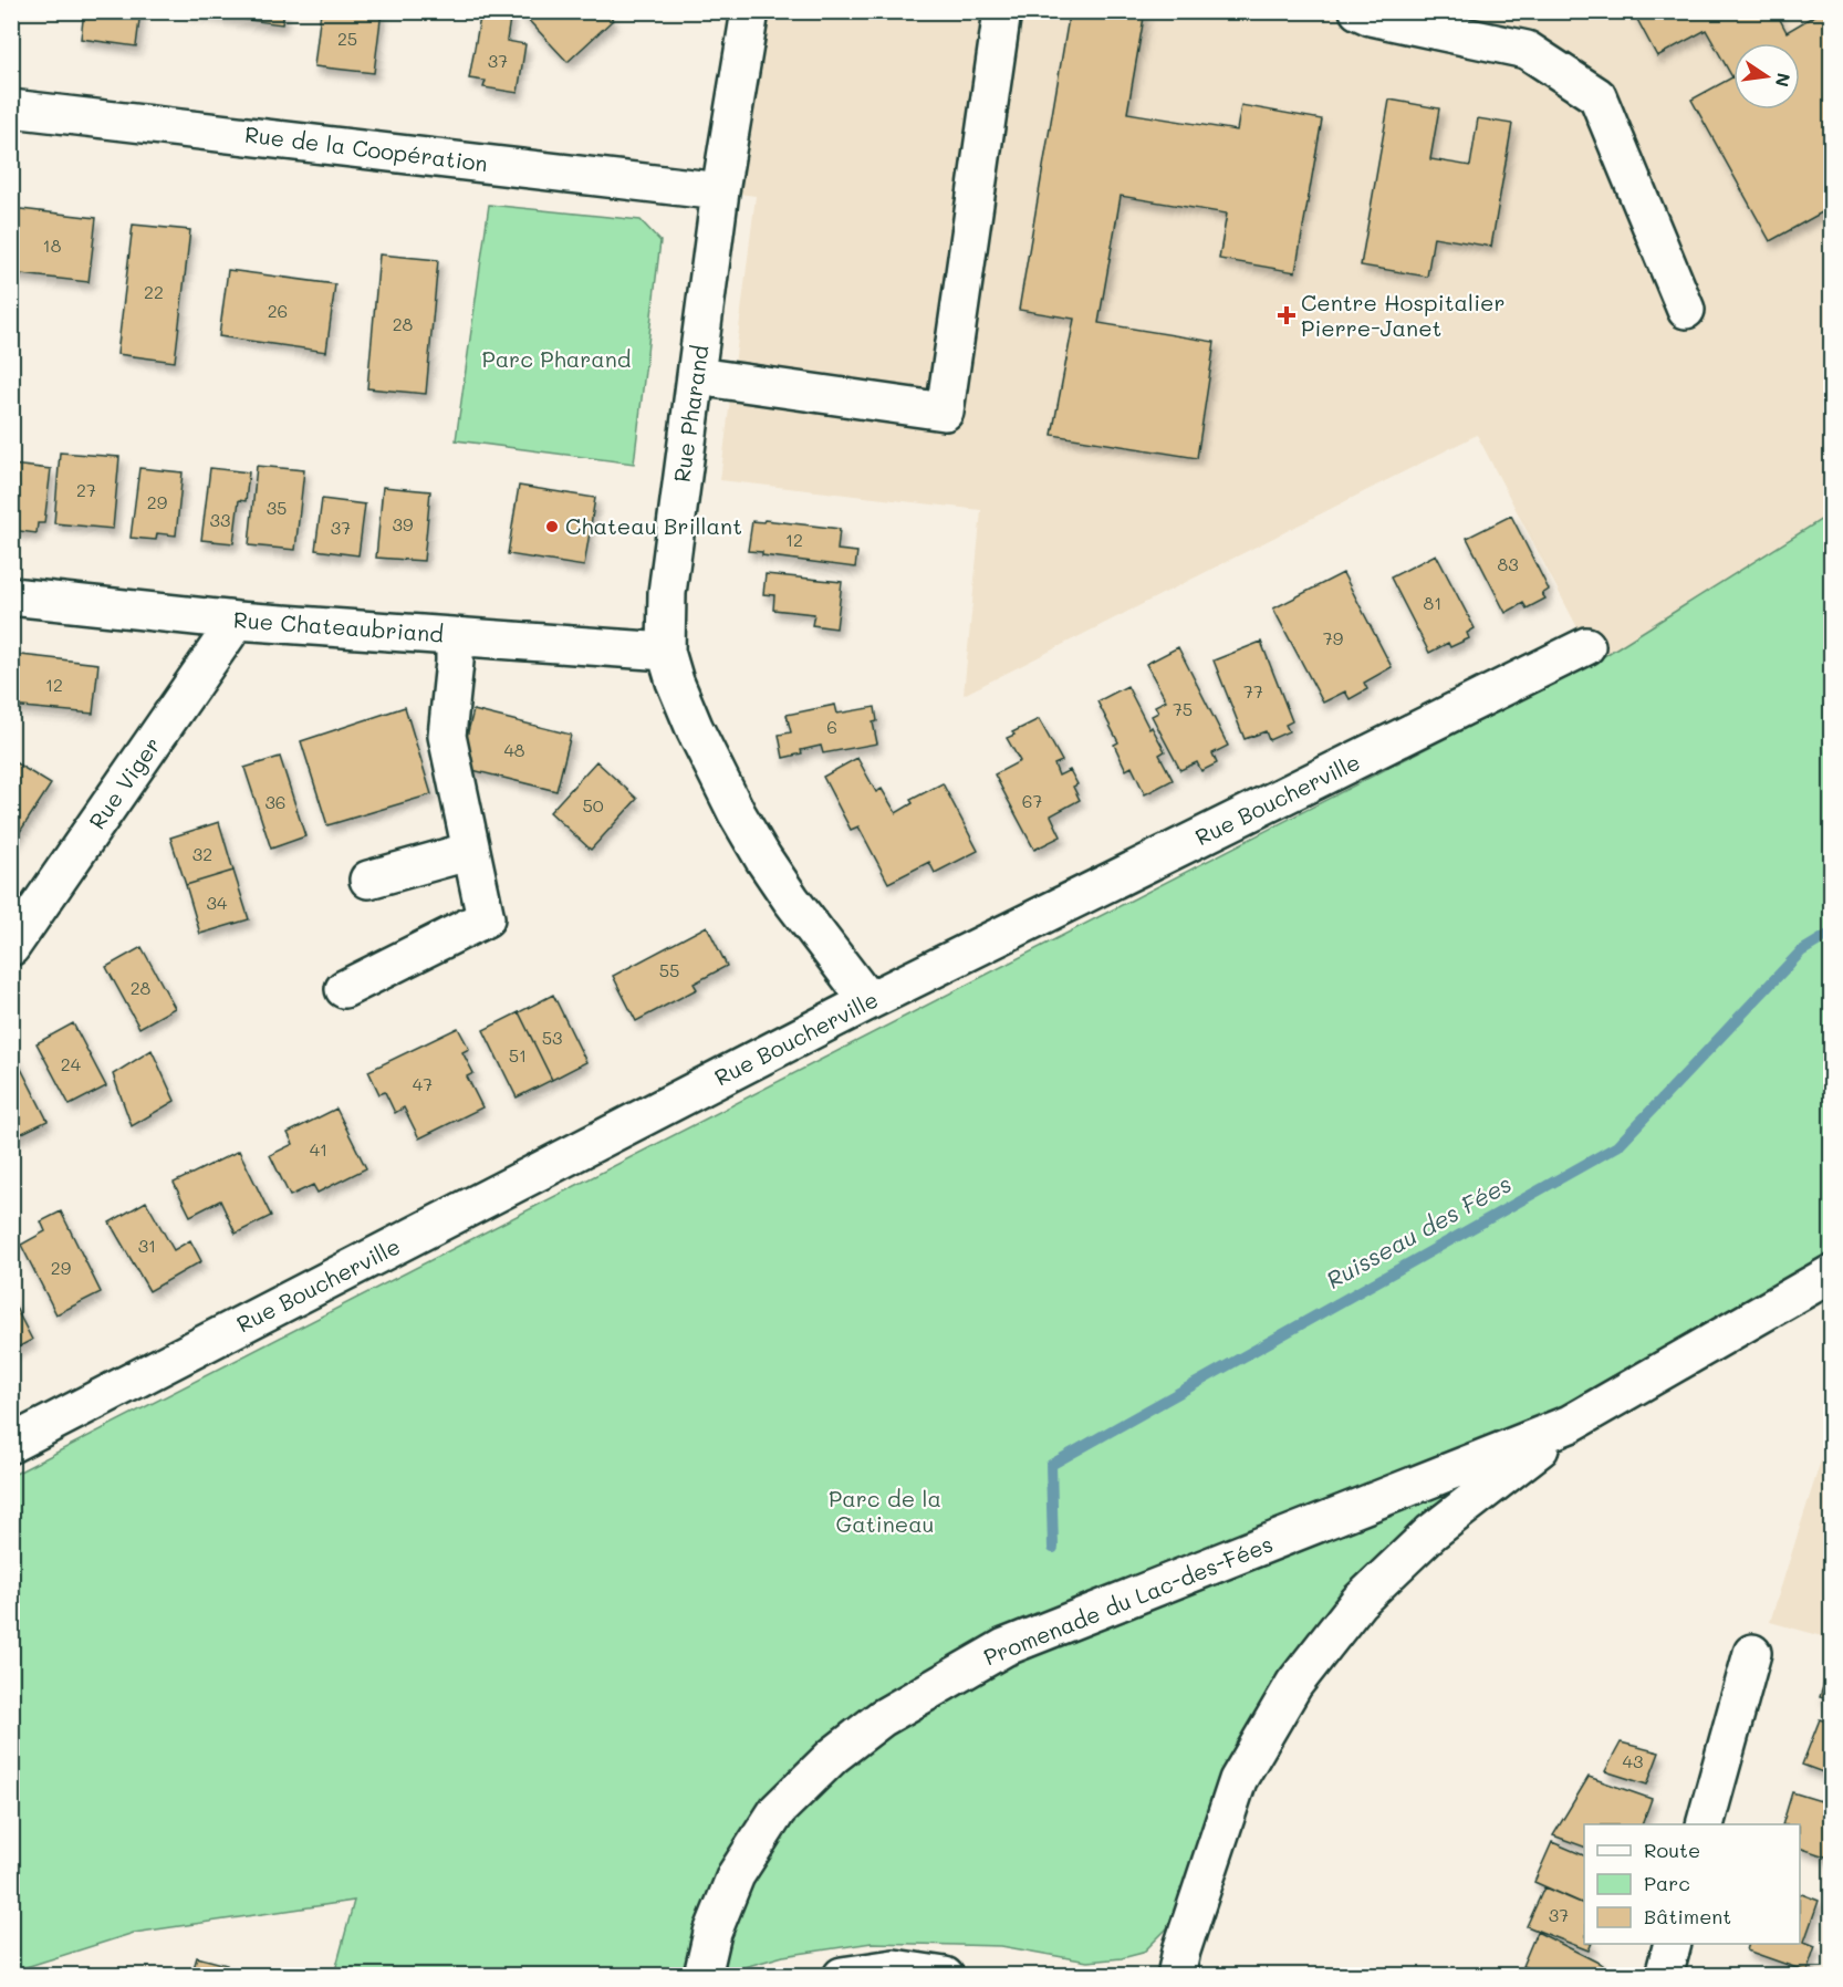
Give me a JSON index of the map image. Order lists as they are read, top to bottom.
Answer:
{
  "streets": {
    "street": [
      "Rue de la Coopération",
      "Rue Pharand",
      "Rue Chateaubriand",
      "Rue Viger",
      "Rue Boucherville",
      "Promenade du Lac-des-Fées"
    ]
  },
  "crossings": [
    ["Rue de la Coopération", "Rue Pharand"],
    ["Rue Pharand", "Rue Chateaubriand"],
    ["Rue Pharand", "Rue Boucherville"],
    ["Rue Chateaubriand", "Rue Viger"]
  ],
  "water": ["Ruisseau des Fées"],
  "parks": ["Parc Pharand", "Parc de la Gatineau"],
  "places": {
    "health": ["Centre Hospitalier Pierre-Janet"],
    "other": ["Chateau Brillant"]
  },
  "house_numbers": [
    "25",
    "37",
    "18",
    "22",
    "26",
    "28",
    "27",
    "29",
    "35",
    "33",
    "39",
    "37",
    "12",
    "83",
    "81",
    "79",
    "12",
    "77",
    "75",
    "6",
    "48",
    "67",
    "36",
    "50",
    "32",
    "34",
    "55",
    "28",
    "53",
    "51",
    "24",
    "47",
    "41",
    "31",
    "29",
    "43",
    "37"
  ],
  "legend": ["Route", "Parc", "Bâtiment"],
  "north": "right"
}
